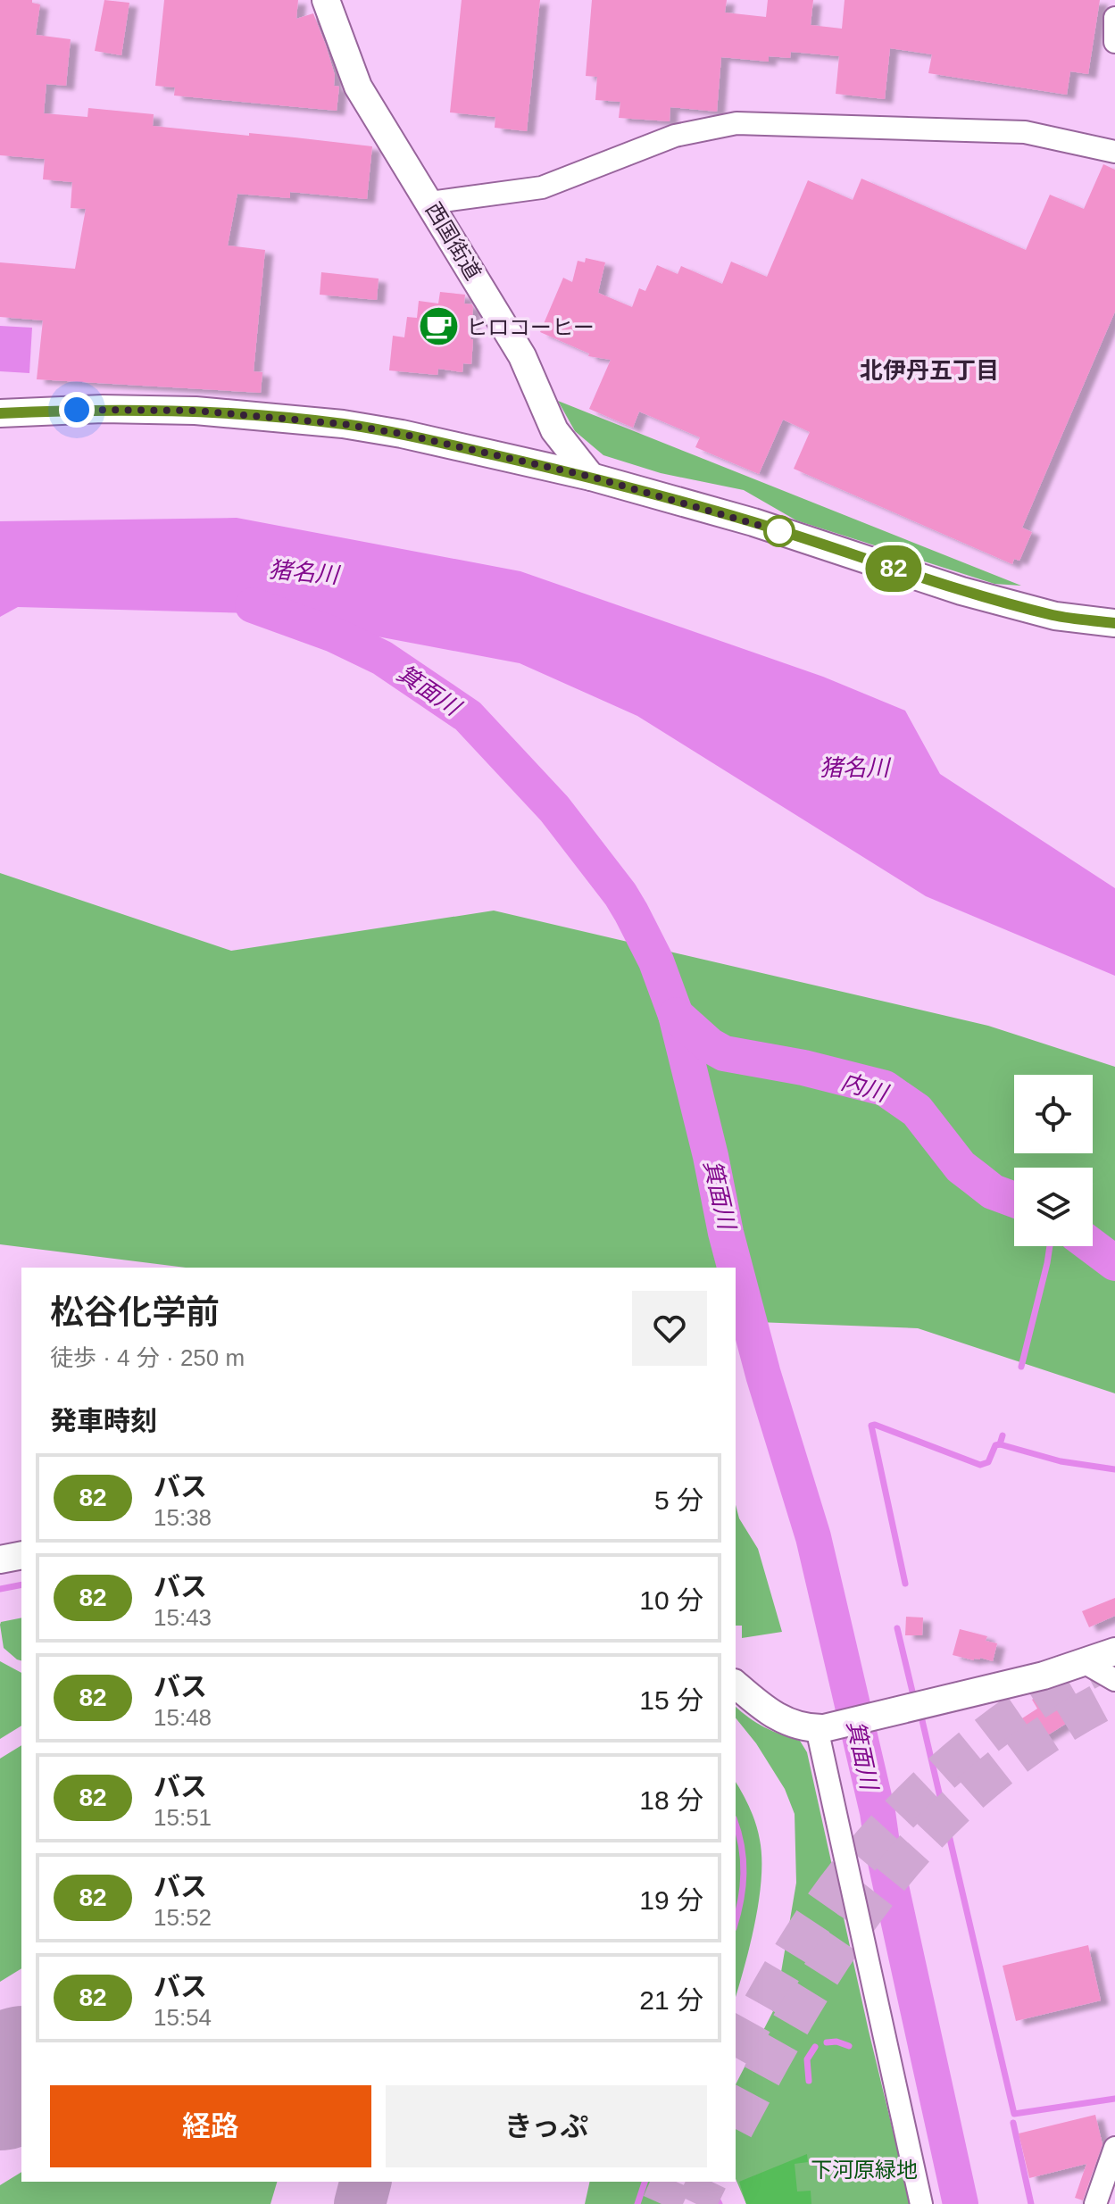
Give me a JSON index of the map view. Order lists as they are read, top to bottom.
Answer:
{
  "streets": {
    "street": ["西国街道"]
  },
  "districts": ["北伊丹五丁目"],
  "water": ["猪名川", "箕面川", "内川"],
  "parks": ["下河原緑地"],
  "places": {
    "cafe": ["ヒロコーヒー"]
  },
  "lines": ["bus line 82"],
  "page": {
    "on_map": "82",
    "heading": [
      ["松谷化学前", "徒歩 · 4 分 · 250 m"],
      "発車時刻"
    ],
    "list": [
      {
        "mark": "82",
        "name": "バス",
        "note": "15:38",
        "value": "5 分"
      },
      {
        "mark": "82",
        "name": "バス",
        "note": "15:43",
        "value": "10 分"
      },
      {
        "mark": "82",
        "name": "バス",
        "note": "15:48",
        "value": "15 分"
      },
      {
        "mark": "82",
        "name": "バス",
        "note": "15:51",
        "value": "18 分"
      },
      {
        "mark": "82",
        "name": "バス",
        "note": "15:52",
        "value": "19 分"
      },
      {
        "mark": "82",
        "name": "バス",
        "note": "15:54",
        "value": "21 分"
      }
    ],
    "buttons": ["経路", "きっぷ"]
  }
}
